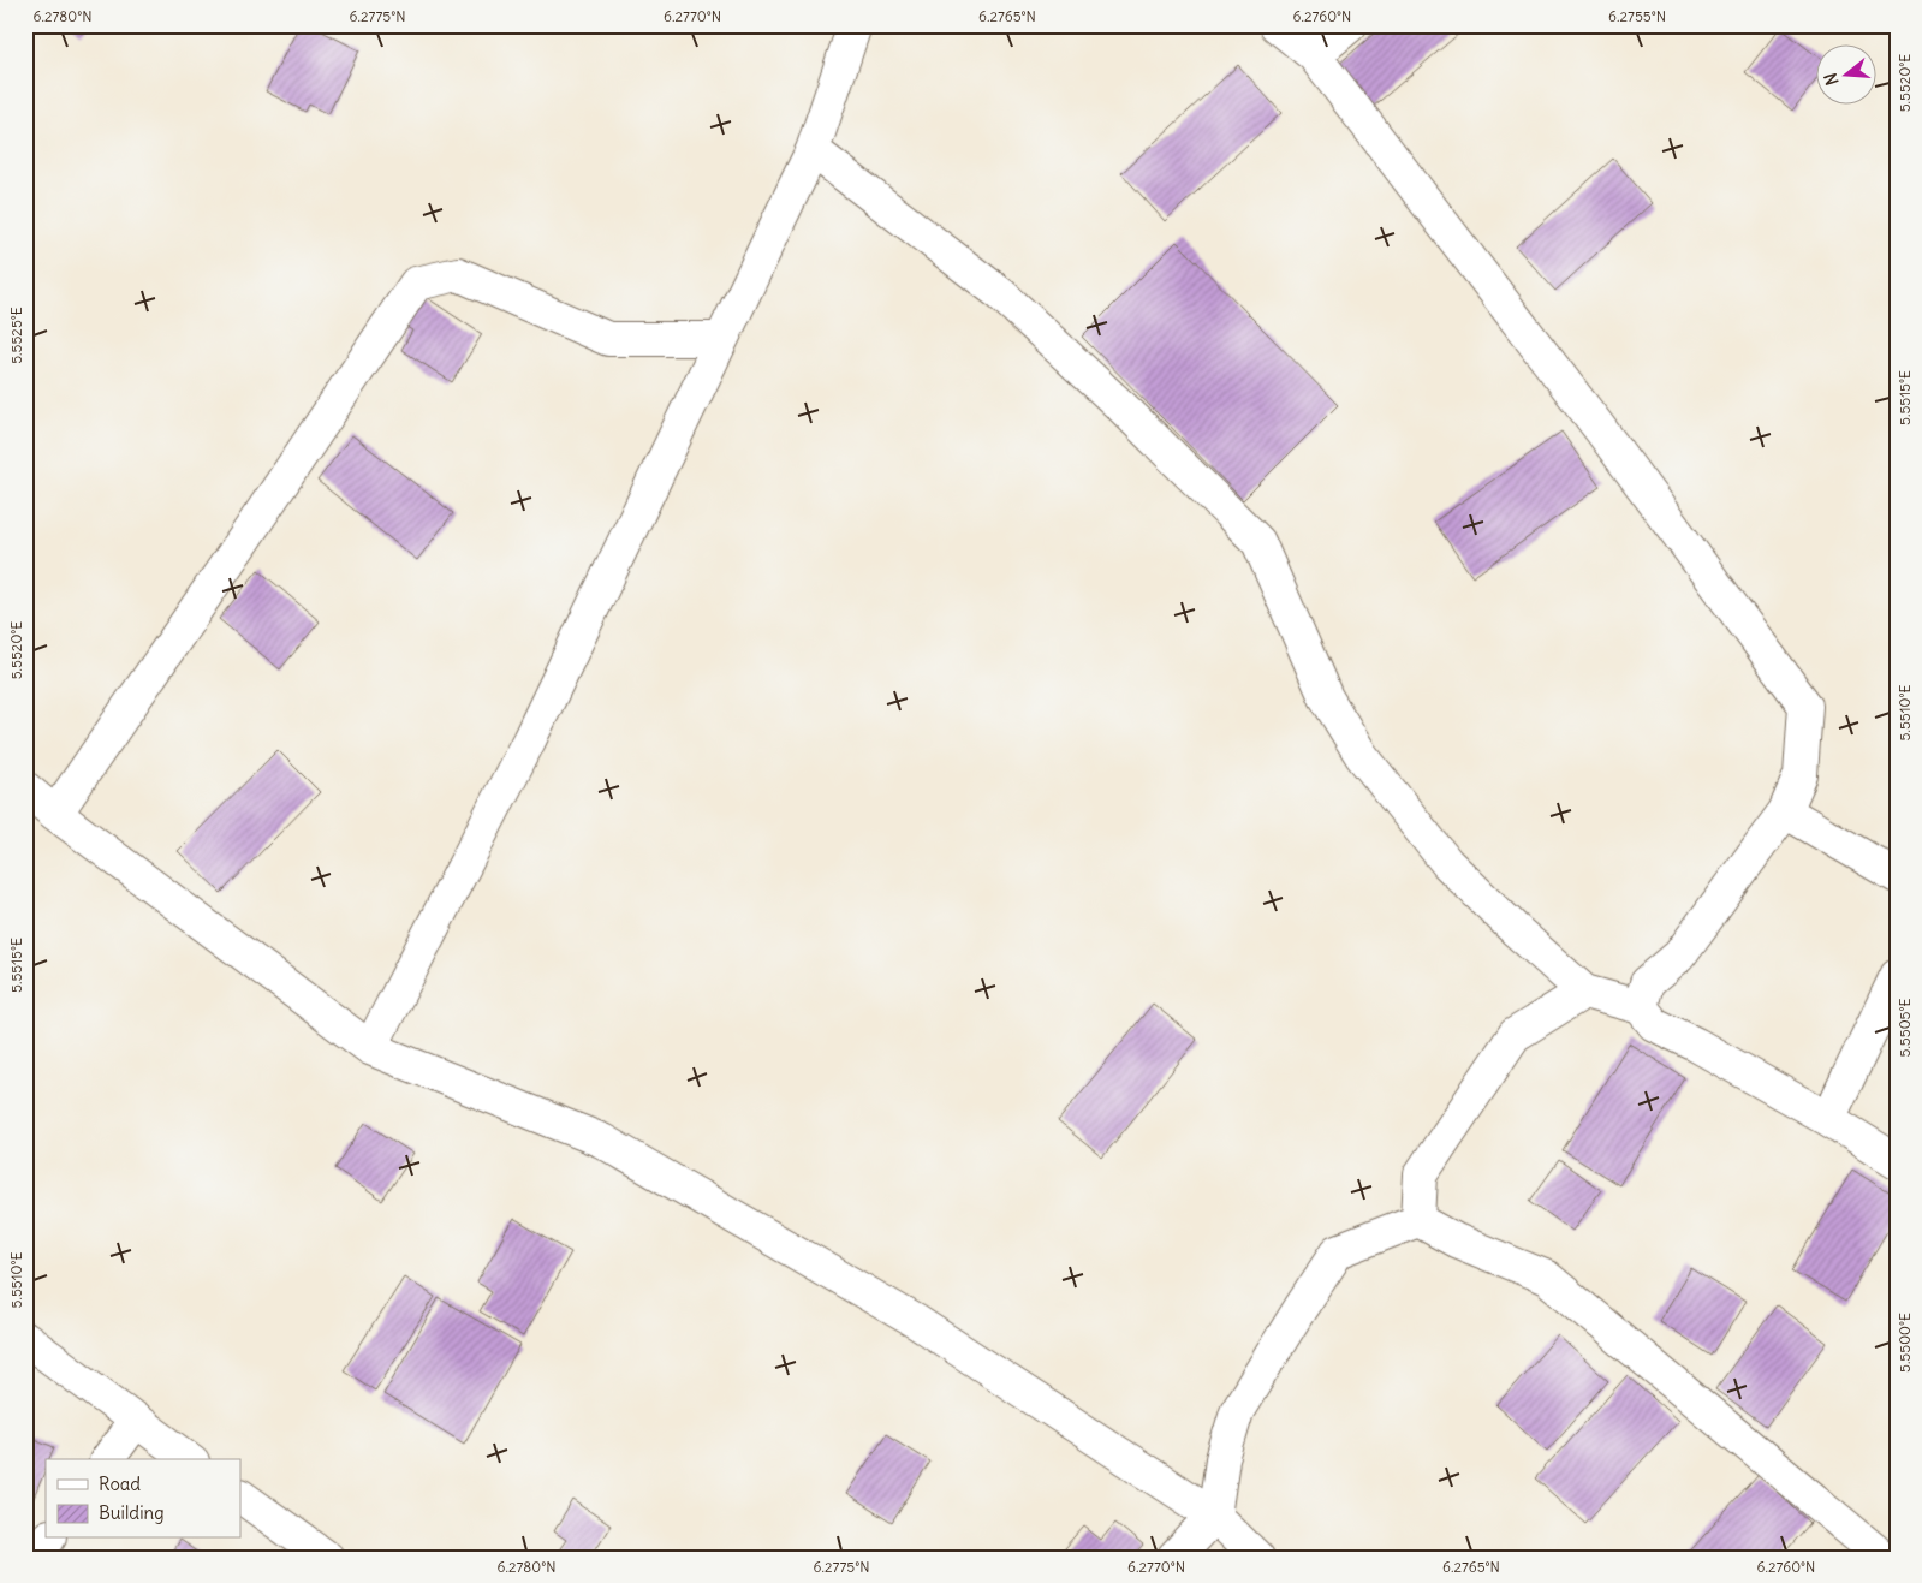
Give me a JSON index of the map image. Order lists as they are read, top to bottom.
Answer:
{
  "legend": ["Road", "Building"],
  "north": "left",
  "coordinates": [
    "6.2780°N",
    "6.2775°N",
    "6.2770°N",
    "6.2765°N",
    "6.2760°N",
    "6.2755°N",
    "5.5520°E",
    "5.5525°E",
    "5.5515°E",
    "5.5510°E",
    "5.5505°E",
    "5.5500°E"
  ]
}
